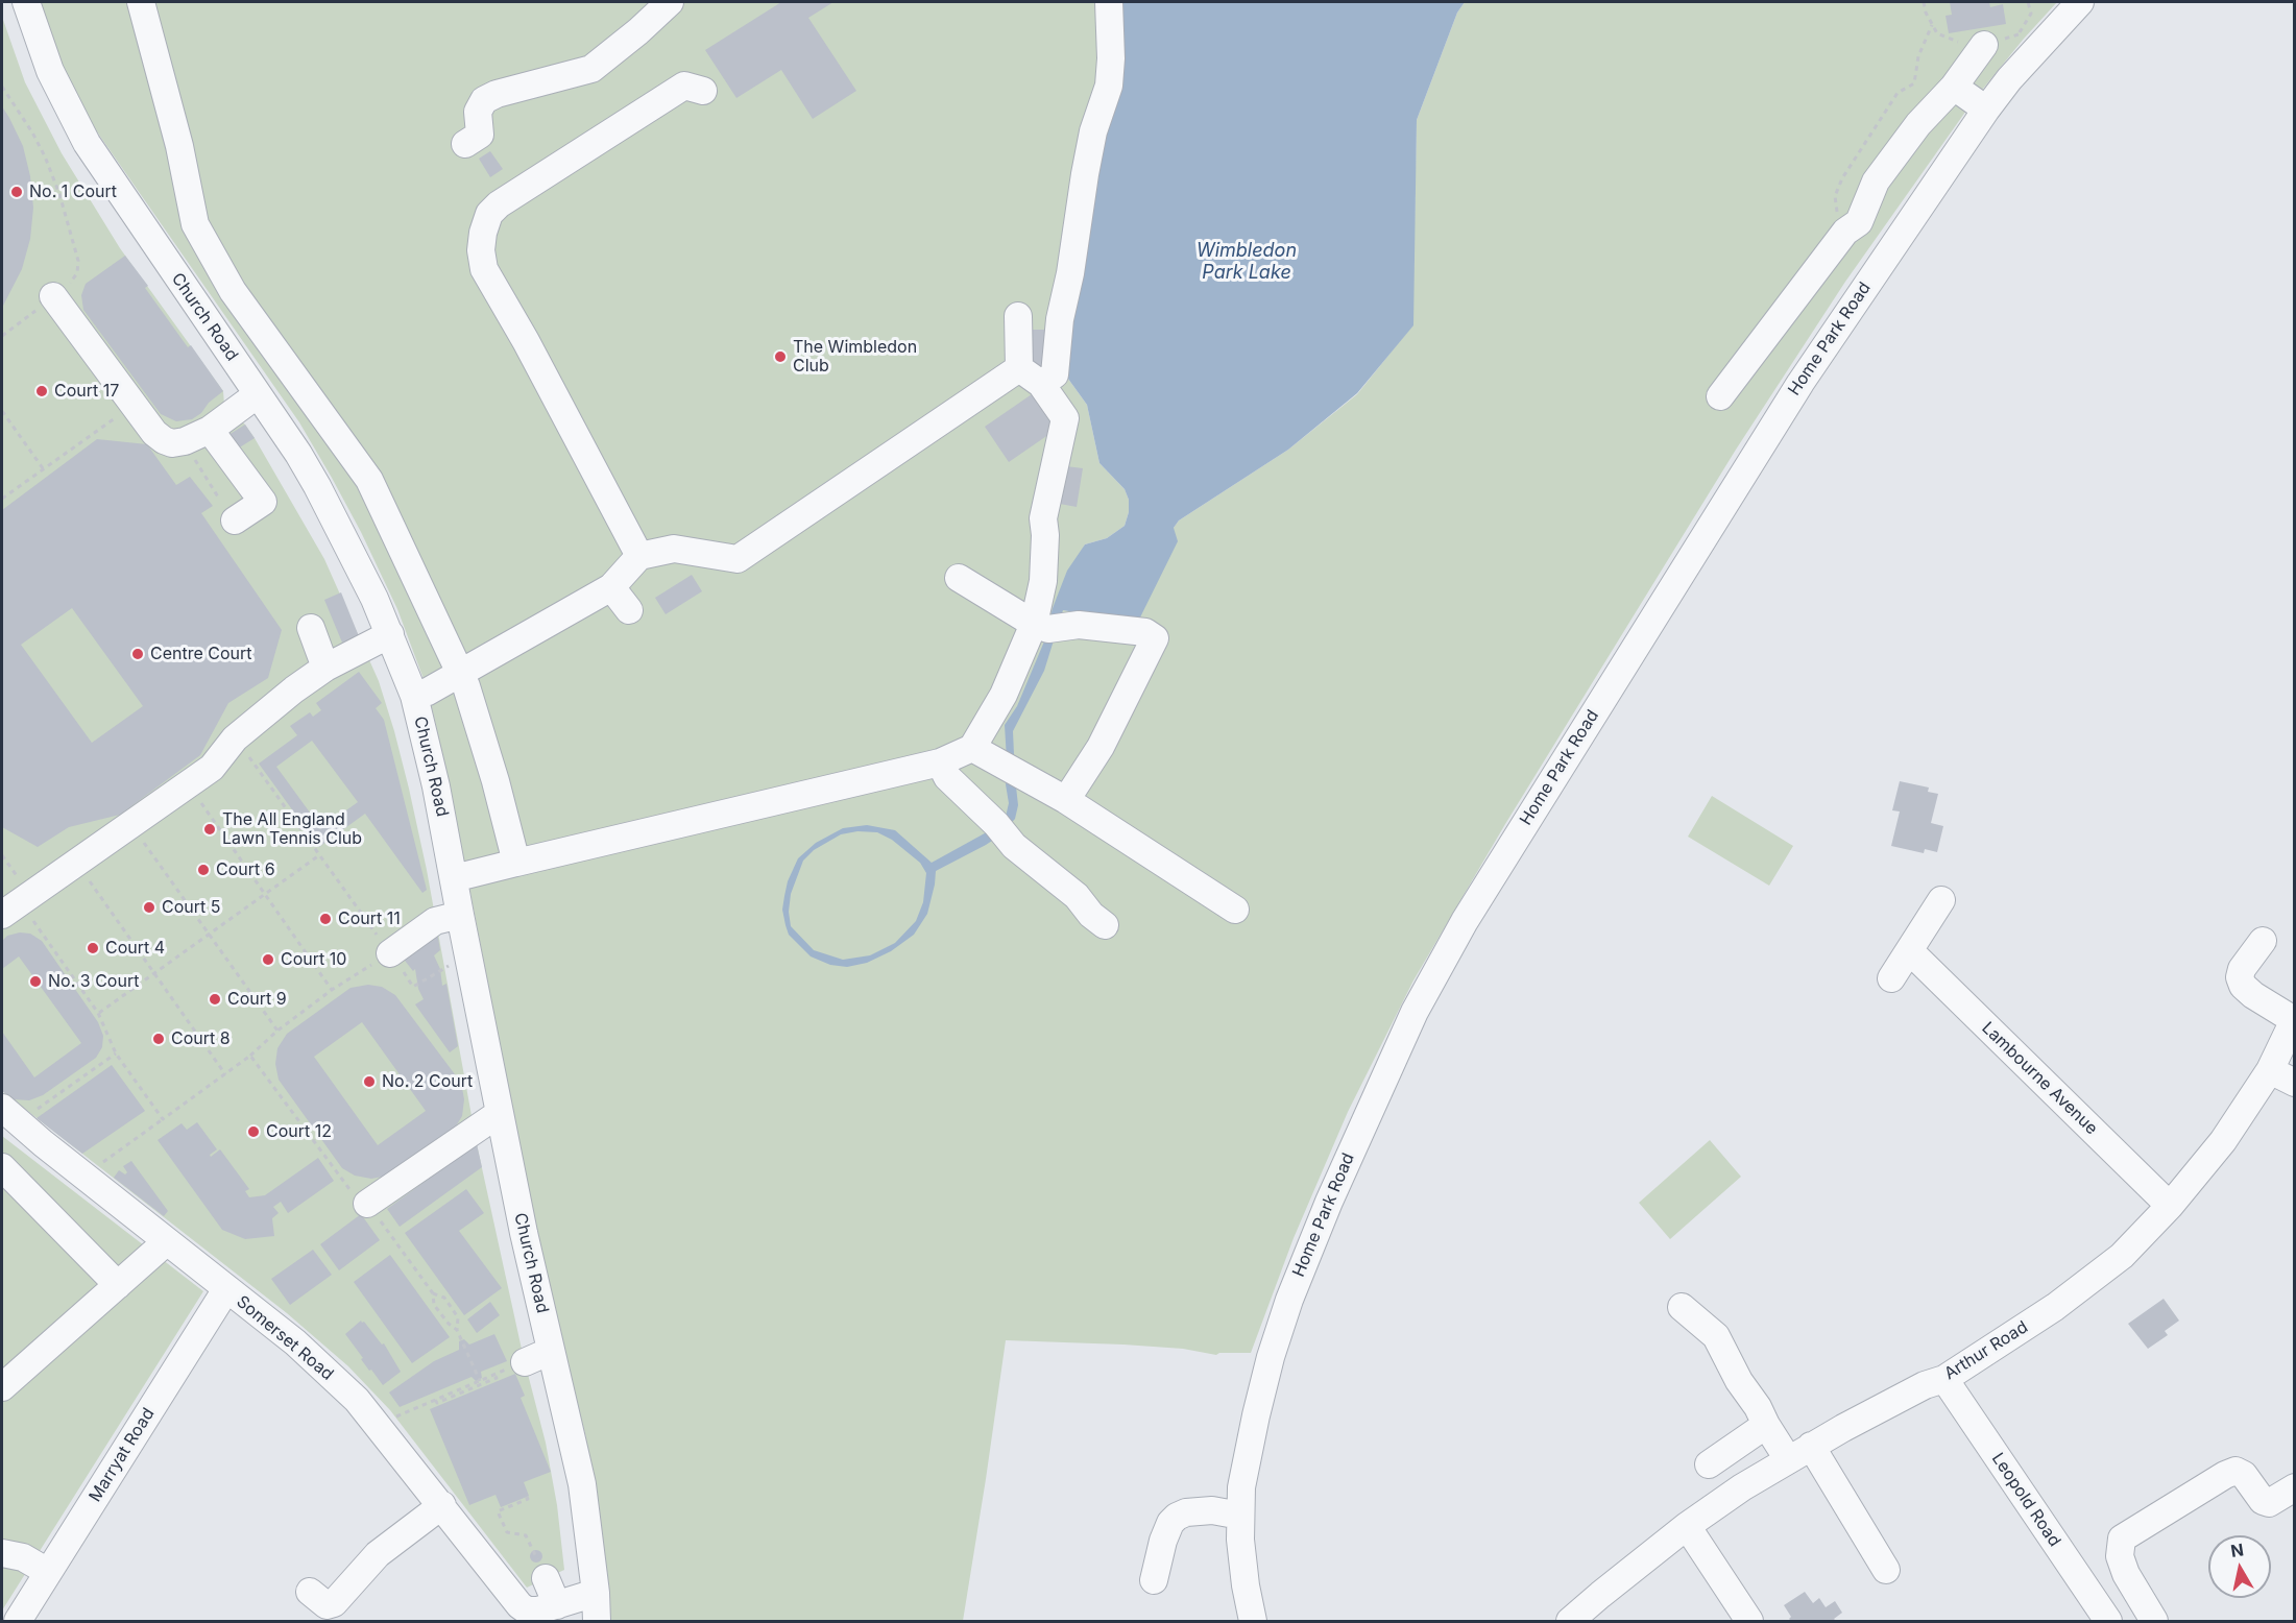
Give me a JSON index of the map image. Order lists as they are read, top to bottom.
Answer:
{
  "streets": {
    "street": [
      "Church Road",
      "Home Park Road",
      "Lambourne Avenue",
      "Somerset Road",
      "Arthur Road",
      "Marryat Road",
      "Leopold Road"
    ]
  },
  "crossings": [
    ["Church Road", "Somerset Road"],
    ["Lambourne Avenue", "Arthur Road"],
    ["Somerset Road", "Marryat Road"],
    ["Arthur Road", "Leopold Road"]
  ],
  "water": ["Wimbledon Park Lake"],
  "places": [
    "No. 1 Court",
    "The Wimbledon Club",
    "Court 17",
    "Centre Court",
    "The All England Lawn Tennis Club",
    "Court 6",
    "Court 5",
    "Court 11",
    "Court 4",
    "Court 10",
    "No. 3 Court",
    "Court 9",
    "Court 8",
    "No. 2 Court",
    "Court 12"
  ],
  "north": "top"
}
